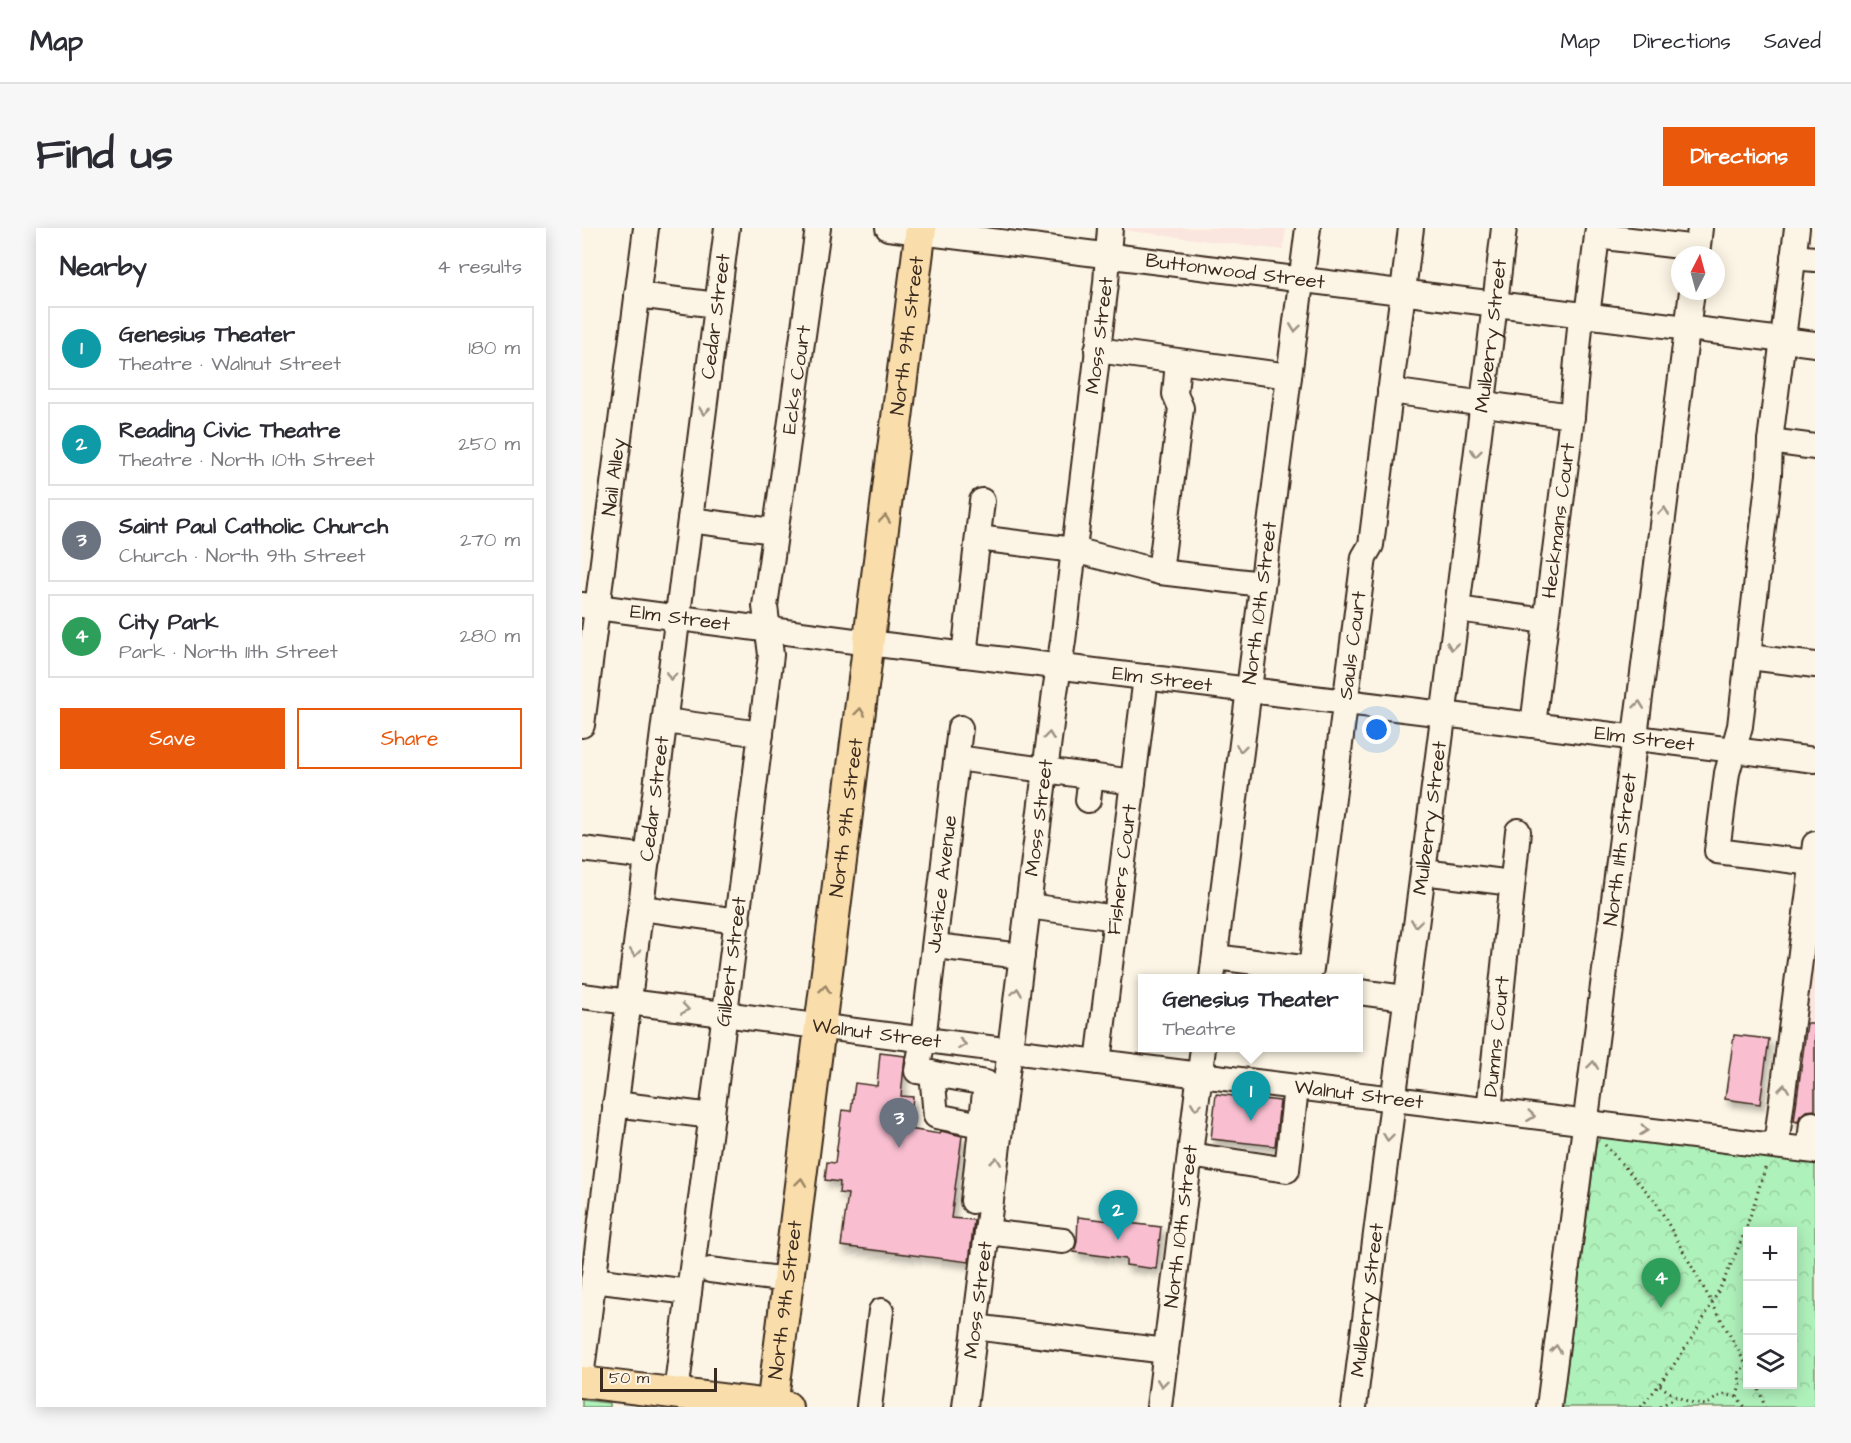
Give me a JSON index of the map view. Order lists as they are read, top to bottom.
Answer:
{
  "streets": {
    "main road": ["North 9th Street"],
    "street": [
      "Buttonwood Street",
      "Cedar Street",
      "Moss Street",
      "Mulberry Street",
      "Ecks Court",
      "Nail Alley",
      "Heckmans Court",
      "North 10th Street",
      "Elm Street",
      "Sauls Court",
      "North 11th Street",
      "Fishers Court",
      "Justice Avenue",
      "Gilbert Street",
      "Walnut Street",
      "Dumns Court"
    ]
  },
  "crossings": [
    ["Buttonwood Street", "North 9th Street"],
    ["Buttonwood Street", "Moss Street"],
    ["Buttonwood Street", "Mulberry Street"],
    ["Buttonwood Street", "Heckmans Court"],
    ["Buttonwood Street", "North 10th Street"],
    ["Buttonwood Street", "Sauls Court"],
    ["Buttonwood Street", "North 11th Street"],
    ["Cedar Street", "Elm Street"],
    ["Cedar Street", "Walnut Street"],
    ["North 9th Street", "Elm Street"],
    ["North 9th Street", "Walnut Street"],
    ["Moss Street", "Elm Street"],
    ["Moss Street", "Walnut Street"],
    ["Mulberry Street", "Elm Street"],
    ["Mulberry Street", "Walnut Street"],
    ["Ecks Court", "Gilbert Street"],
    ["Nail Alley", "Elm Street"],
    ["Heckmans Court", "Elm Street"],
    ["North 10th Street", "Elm Street"],
    ["North 10th Street", "Sauls Court"],
    ["North 10th Street", "Walnut Street"],
    ["Elm Street", "Sauls Court"],
    ["Elm Street", "North 11th Street"],
    ["Elm Street", "Fishers Court"],
    ["Elm Street", "Gilbert Street"],
    ["North 11th Street", "Walnut Street"],
    ["Fishers Court", "Walnut Street"],
    ["Justice Avenue", "Walnut Street"],
    ["Gilbert Street", "Walnut Street"],
    ["Walnut Street", "Dumns Court"]
  ],
  "one_way": [
    "Cedar Street",
    "North 9th Street",
    "Mulberry Street",
    "North 10th Street"
  ],
  "scale_bar": "50 m",
  "north": "top",
  "page": {
    "header": "Map",
    "nav": ["Map", "Directions", "Saved"],
    "title": "Find us",
    "buttons": [
      "Directions",
      ["Save", "Share"]
    ],
    "heading": ["Nearby", "4 results"],
    "list": [
      {
        "mark": "1",
        "name": "Genesius Theater",
        "note": "Theatre · Walnut Street",
        "value": "180 m"
      },
      {
        "mark": "2",
        "name": "Reading Civic Theatre",
        "note": "Theatre · North 10th Street",
        "value": "250 m"
      },
      {
        "mark": "3",
        "name": "Saint Paul Catholic Church",
        "note": "Church · North 9th Street",
        "value": "270 m"
      },
      {
        "mark": "4",
        "name": "City Park",
        "note": "Park · North 11th Street",
        "value": "280 m"
      }
    ],
    "popup": ["Genesius Theater", "Theatre"],
    "pins": [
      "1",
      "3",
      "2",
      "4"
    ],
    "map_buttons": ["+", "−"],
    "scale": "50 m"
  }
}
